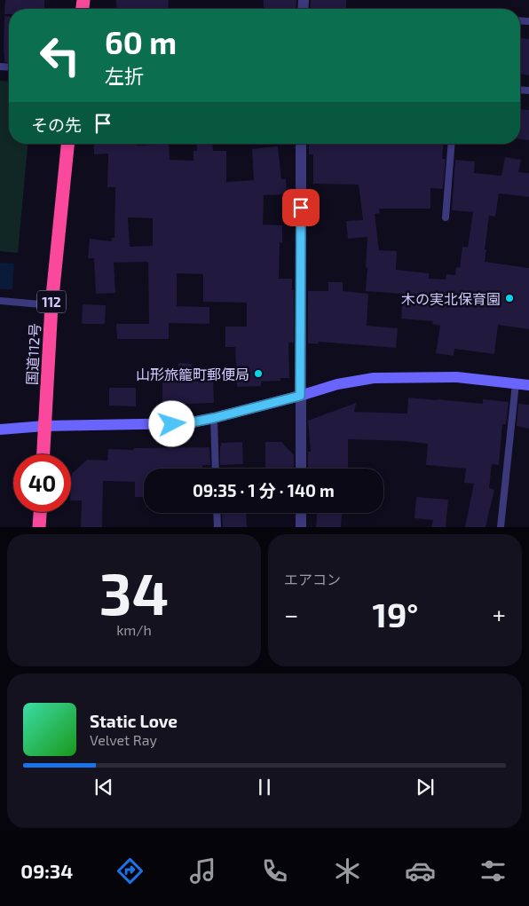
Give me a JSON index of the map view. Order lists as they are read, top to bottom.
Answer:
{
  "streets": {
    "highway": ["112", "国道112号"]
  },
  "places": ["木の実北保育園", "山形旅籠町郵便局"],
  "page": {
    "turn": ["60 m", "左折"],
    "then": "その先",
    "limit": "40",
    "trip": "09:35 · 1 分 · 140 m",
    "tile": [
      ["34", "km/h"],
      "エアコン"
    ],
    "heat": ["−", "19°", "+"],
    "song": ["Static Love", "Velvet Ray"],
    "tabs": "09:34"
  }
}
